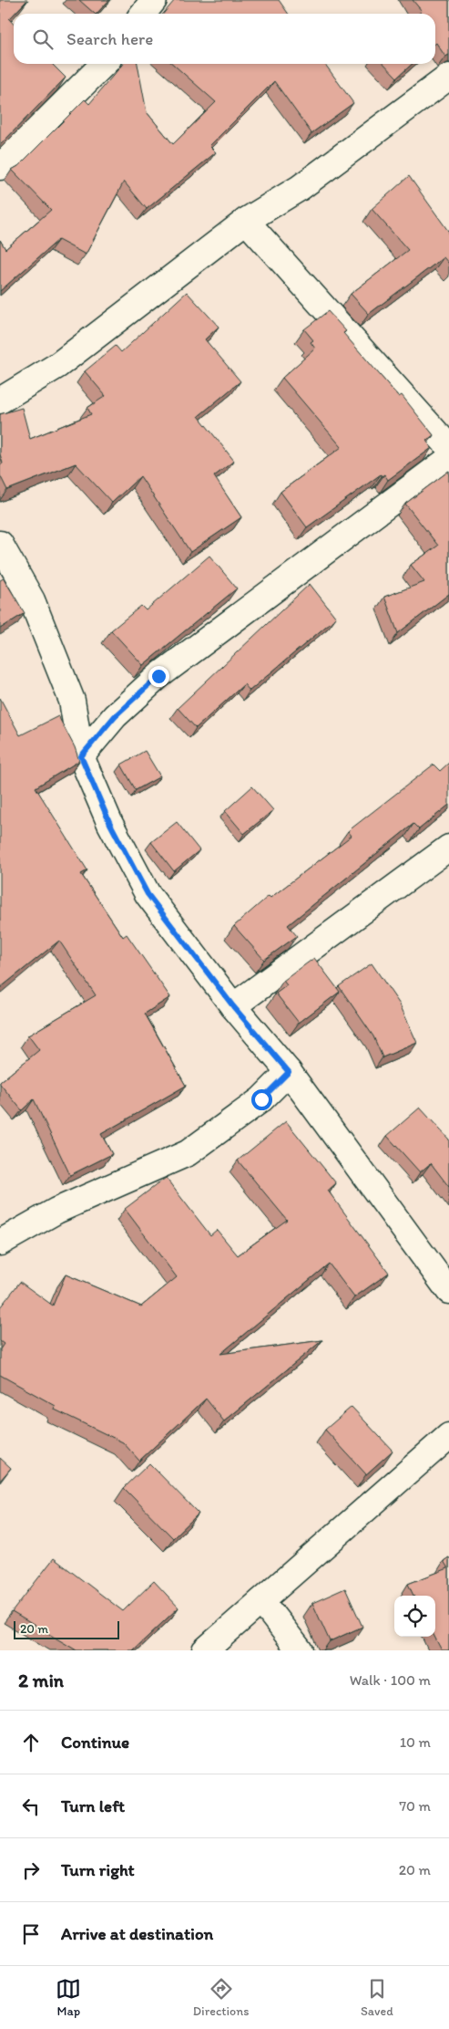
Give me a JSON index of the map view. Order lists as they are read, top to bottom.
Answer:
{
  "scale_bar": "20 m",
  "page": {
    "search": "Search here",
    "scale": "20 m",
    "heading": ["2 min", "Walk · 100 m"],
    "list": [
      ["Continue", "10 m"],
      ["Turn left", "70 m"],
      ["Turn right", "20 m"],
      "Arrive at destination"
    ],
    "nav": ["Map", "Directions", "Saved"]
  }
}
